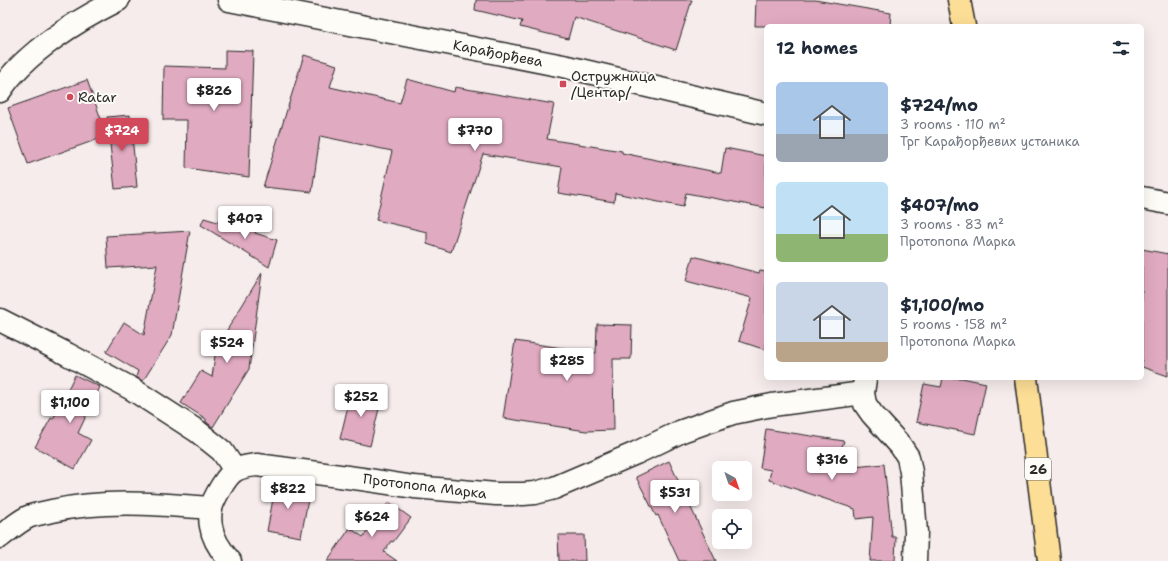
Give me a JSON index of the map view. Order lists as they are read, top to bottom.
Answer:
{
  "streets": {
    "main road": ["26"],
    "street": ["Карађорђева", "Протопопа Марка"]
  },
  "places": {
    "transit": ["Остружница /Центар/"],
    "other": ["Ratar"]
  },
  "north": "bottom right",
  "page": {
    "heading": "12 homes",
    "list": [
      {
        "name": "$724/mo",
        "note": "3 rooms · 110 m² · Трг Карађорђевих устаника"
      },
      {
        "name": "$407/mo",
        "note": "3 rooms · 83 m² · Протопопа Марка"
      },
      {
        "name": "$1,100/mo",
        "note": "5 rooms · 158 m² · Протопопа Марка"
      }
    ],
    "price": [
      "$826",
      "$724",
      "$770",
      "$407",
      "$524",
      "$285",
      "$252",
      "$1,100",
      "$316",
      "$822",
      "$531",
      "$624"
    ]
  }
}
